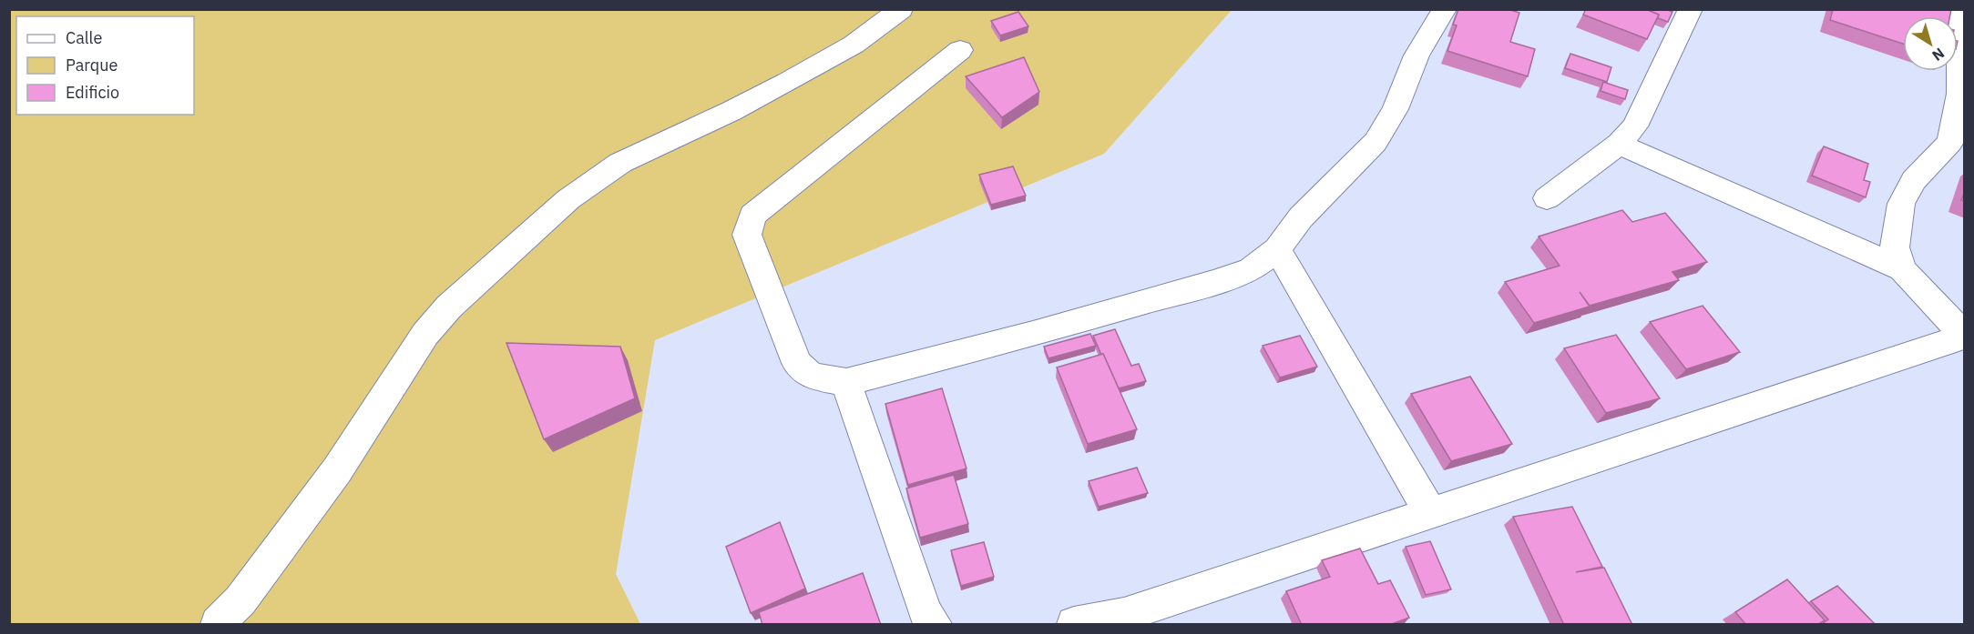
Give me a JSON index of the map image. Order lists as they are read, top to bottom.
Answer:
{
  "legend": ["Calle", "Parque", "Edificio"],
  "north": "bottom right"
}
